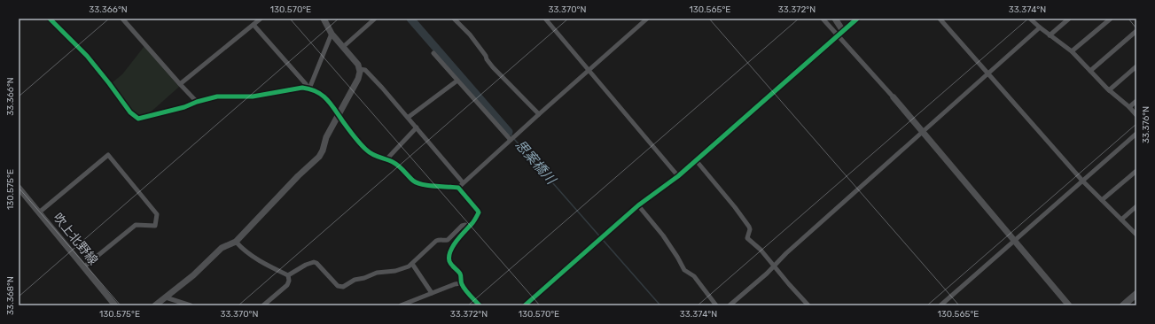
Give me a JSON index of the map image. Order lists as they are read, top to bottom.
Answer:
{
  "streets": {
    "street": ["吹上北野線"]
  },
  "water": ["思案橋川"],
  "coordinates": [
    "33.366°N",
    "130.570°E",
    "33.370°N",
    "130.565°E",
    "33.372°N",
    "33.374°N",
    "33.376°N",
    "130.575°E",
    "33.368°N"
  ]
}
